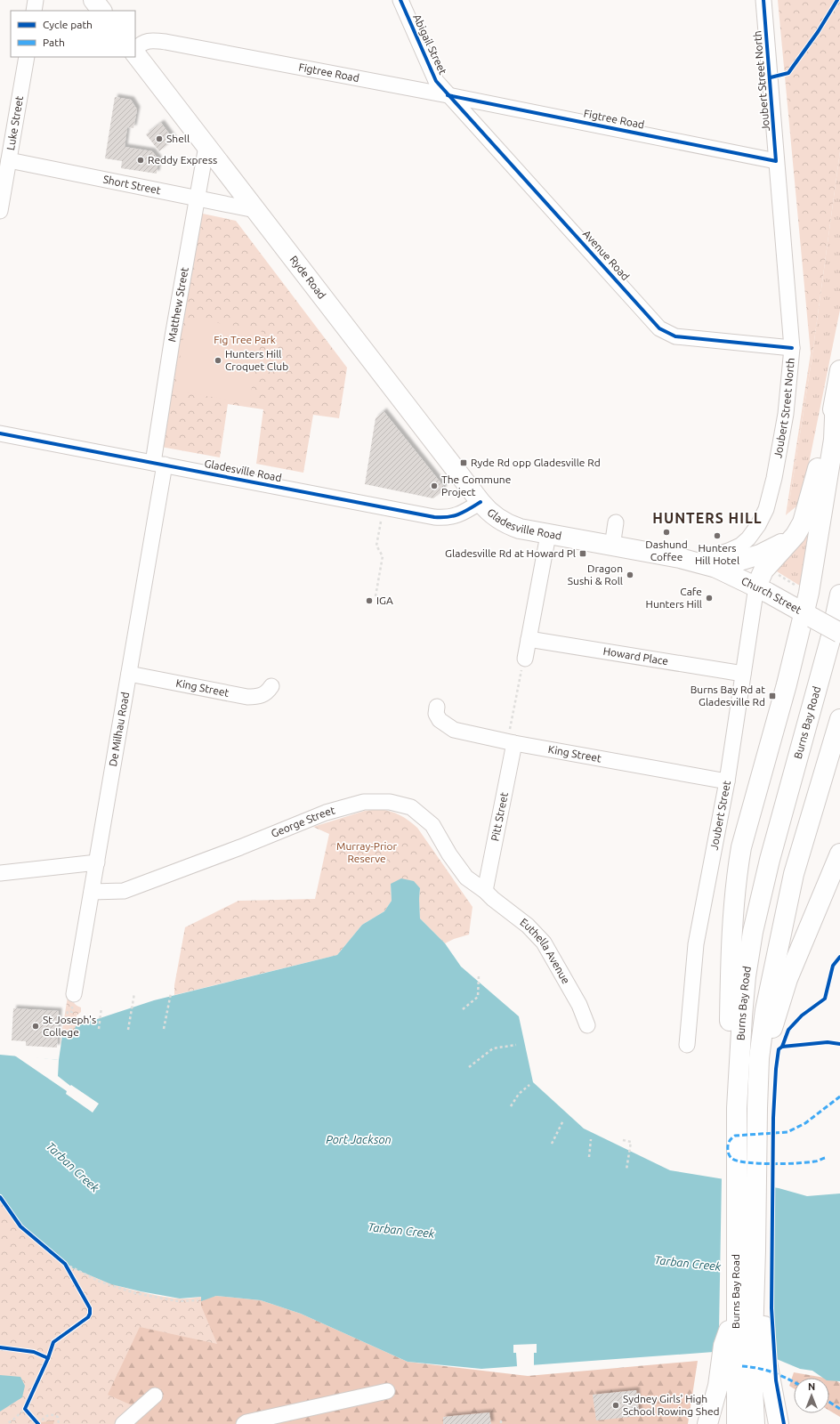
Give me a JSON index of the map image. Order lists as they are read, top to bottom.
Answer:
{
  "streets": {
    "main road": [
      "Ryde Road",
      "Gladesville Road",
      "Church Street",
      "Burns Bay Road"
    ],
    "street": [
      "Abigail Street",
      "Figtree Road",
      "Joubert Street North",
      "Luke Street",
      "Short Street",
      "Avenue Road",
      "Matthew Street",
      "Howard Place",
      "King Street",
      "De Milhau Road",
      "Joubert Street",
      "Pitt Street",
      "George Street",
      "Euthella Avenue"
    ]
  },
  "crossings": [
    ["Abigail Street", "Figtree Road"],
    ["Abigail Street", "Avenue Road"],
    ["Figtree Road", "Joubert Street North"],
    ["Figtree Road", "Avenue Road"],
    ["Joubert Street North", "Avenue Road"],
    ["Joubert Street North", "Gladesville Road"],
    ["Joubert Street North", "Church Street"],
    ["Luke Street", "Short Street"],
    ["Short Street", "Ryde Road"],
    ["Short Street", "Matthew Street"],
    ["Ryde Road", "Matthew Street"],
    ["Ryde Road", "Gladesville Road"],
    ["Matthew Street", "Gladesville Road"],
    ["Matthew Street", "De Milhau Road"],
    ["Gladesville Road", "Church Street"],
    ["Gladesville Road", "De Milhau Road"],
    ["Church Street", "Joubert Street"],
    ["Howard Place", "Joubert Street"],
    ["King Street", "De Milhau Road"],
    ["King Street", "Joubert Street"],
    ["King Street", "Pitt Street"],
    ["De Milhau Road", "George Street"],
    ["Pitt Street", "George Street"],
    ["Pitt Street", "Euthella Avenue"],
    ["George Street", "Euthella Avenue"]
  ],
  "districts": ["HUNTERS HILL"],
  "water": ["Port Jackson", "Tarban Creek"],
  "parks": ["Fig Tree Park", "Murray-Prior Reserve"],
  "places": {
    "other": [
      "Shell",
      "Reddy Express",
      "Hunters Hill Croquet Club",
      "The Commune Project",
      "Dashund Coffee",
      "Hunters Hill Hotel",
      "Dragon Sushi & Roll",
      "Cafe Hunters Hill",
      "IGA",
      "St Joseph's College",
      "Sydney Girls' High School Rowing Shed"
    ],
    "transit": ["Ryde Rd opp Gladesville Rd", "Gladesville Rd at Howard Pl", "Burns Bay Rd at Gladesville Rd"]
  },
  "legend": ["Cycle path", "Path"],
  "north": "top"
}
